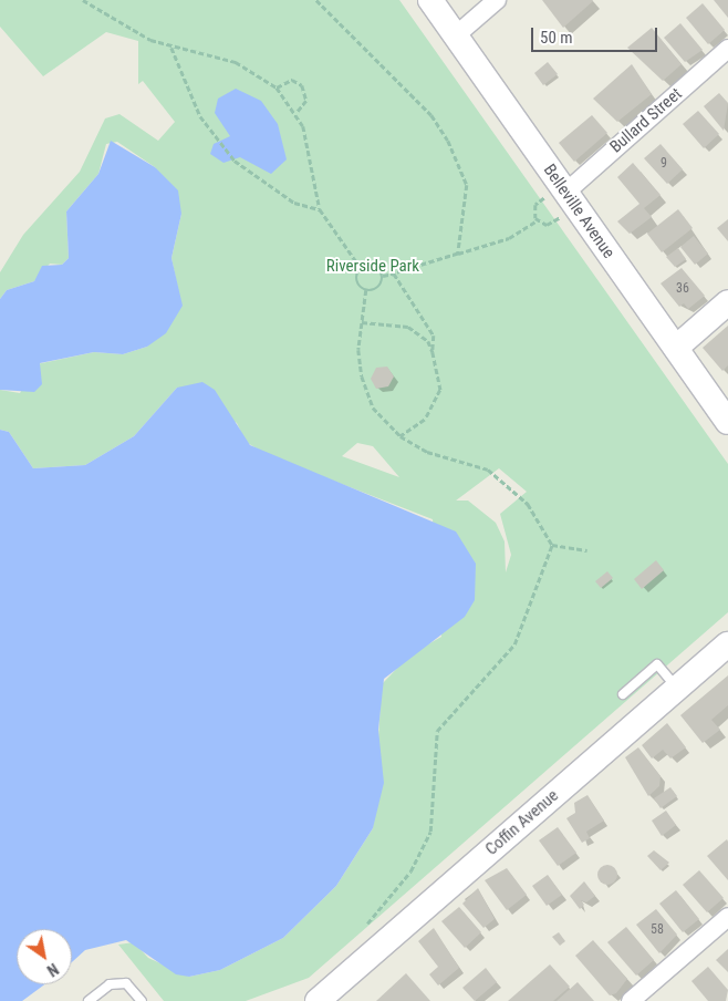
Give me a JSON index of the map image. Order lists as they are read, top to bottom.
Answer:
{
  "streets": {
    "main road": ["Belleville Avenue", "Coffin Avenue"],
    "street": ["Bullard Street"]
  },
  "crossings": [
    ["Bullard Street", "Belleville Avenue"]
  ],
  "parks": ["Riverside Park"],
  "house_numbers": ["9", "36", "58"],
  "scale_bar": "50 m",
  "north": "bottom right"
}
